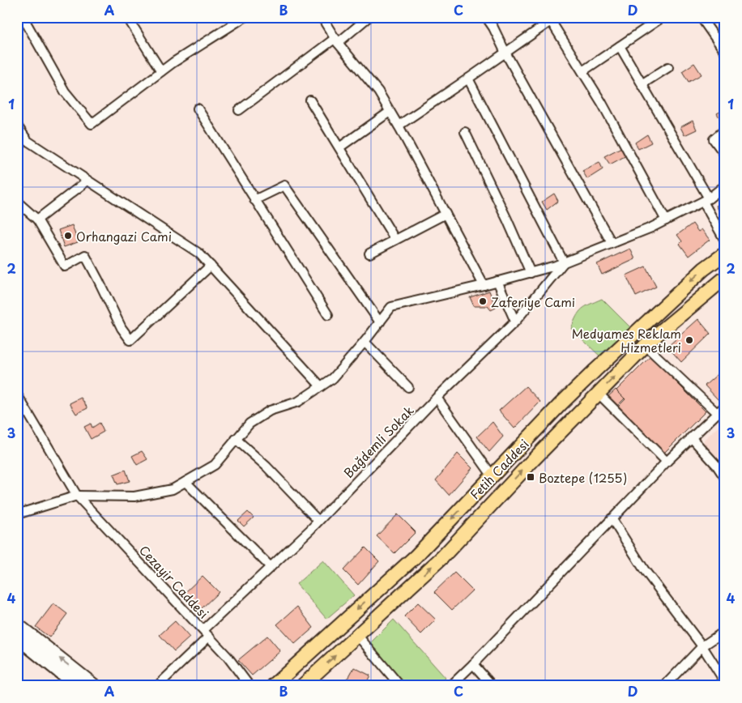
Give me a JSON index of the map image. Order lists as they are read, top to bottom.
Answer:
{
  "streets": {
    "main road": ["Fetih Caddesi"],
    "street": ["Bağdemli Sokak", "Cezayir Caddesi"]
  },
  "crossings": [
    ["Bağdemli Sokak", "Cezayir Caddesi"]
  ],
  "places": {
    "other": ["Orhangazi Cami", "Zaferiye Cami", "Medyames Reklam Hizmetleri"],
    "transit": ["Boztepe (1255)"]
  },
  "grid": {
    "columns": [
      "A",
      "B",
      "C",
      "D"
    ],
    "rows": [
      "1",
      "2",
      "3",
      "4"
    ]
  }
}
